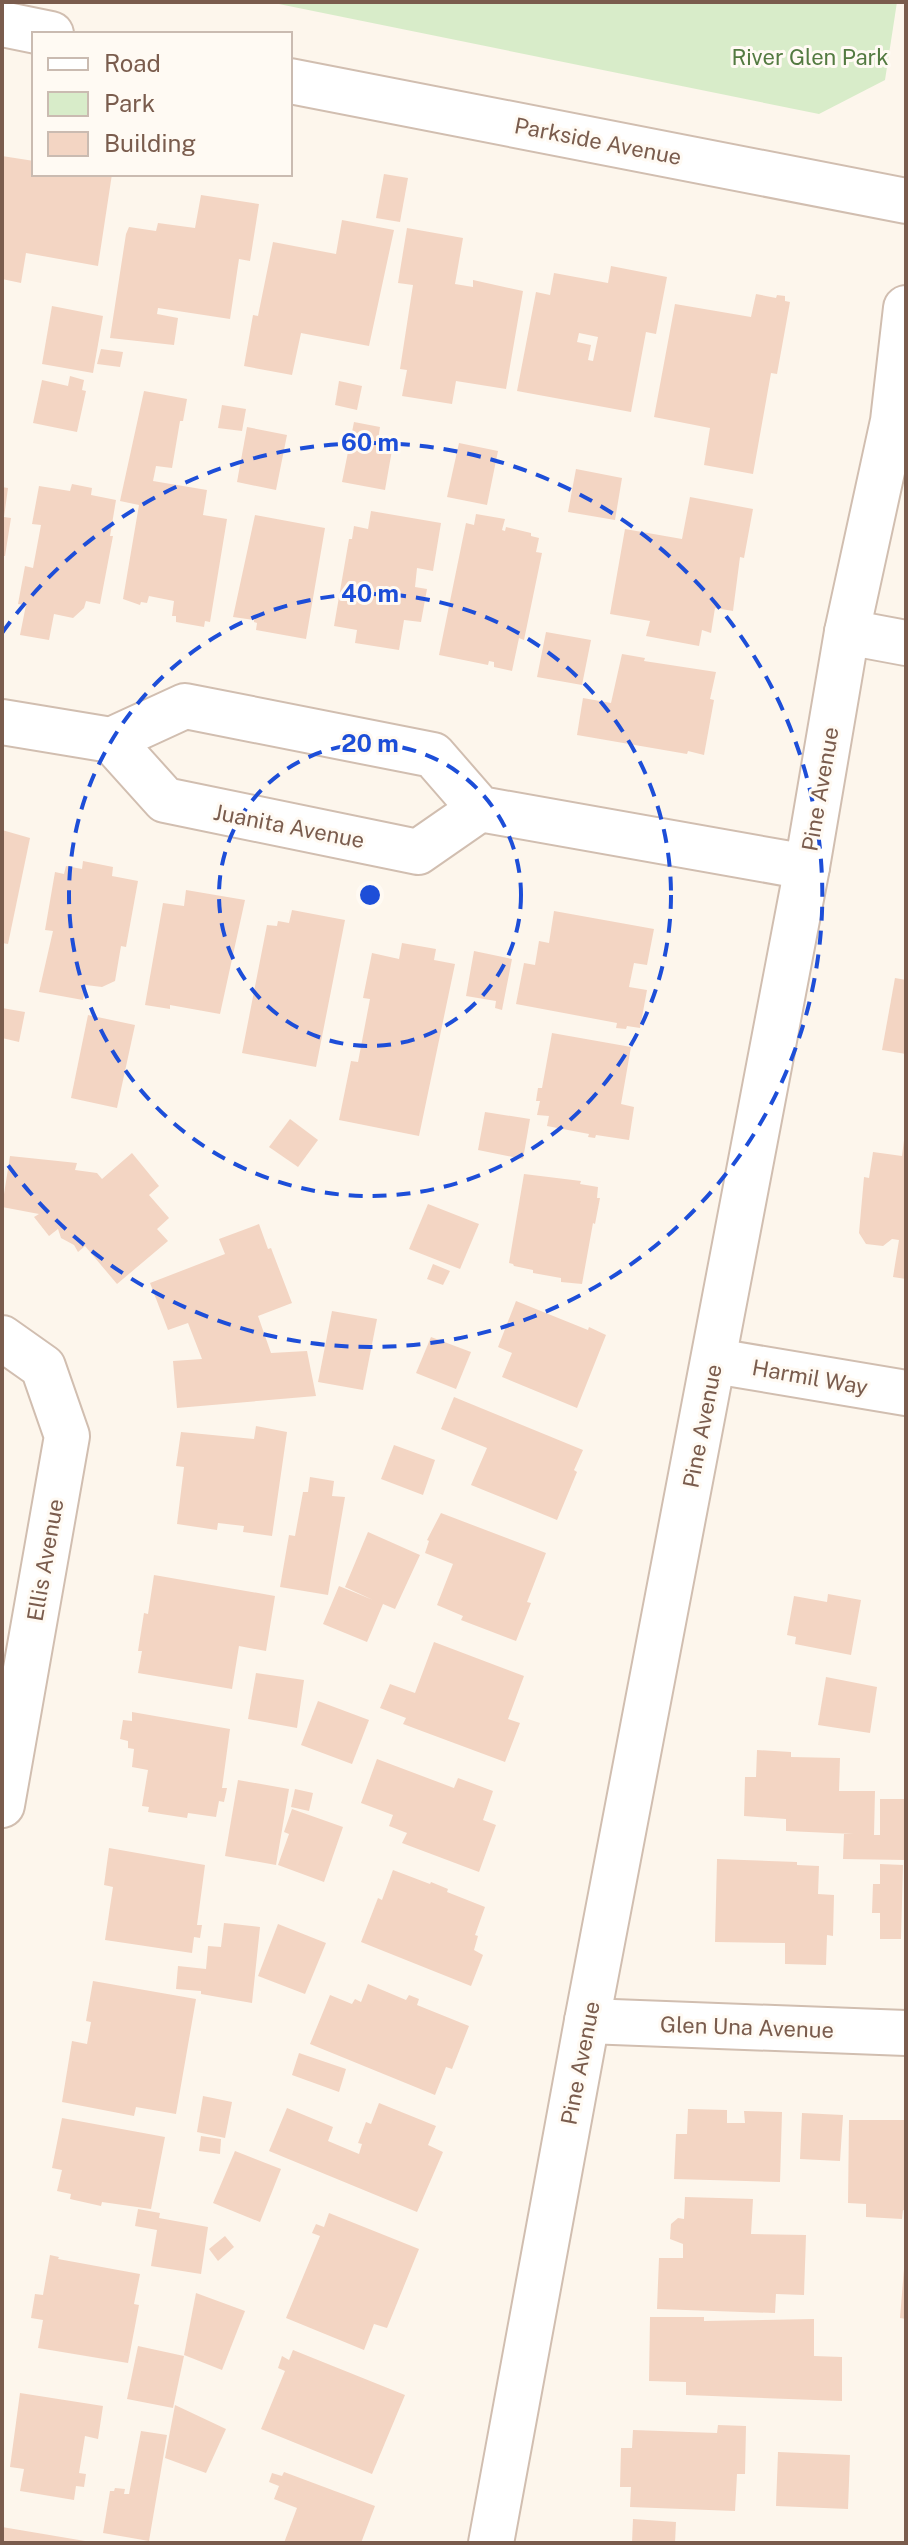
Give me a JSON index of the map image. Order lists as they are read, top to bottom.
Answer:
{
  "streets": {
    "street": [
      "Parkside Avenue",
      "Pine Avenue",
      "Juanita Avenue",
      "Harmil Way",
      "Ellis Avenue",
      "Glen Una Avenue"
    ]
  },
  "crossings": [
    ["Pine Avenue", "Harmil Way"],
    ["Pine Avenue", "Glen Una Avenue"]
  ],
  "parks": ["River Glen Park"],
  "legend": ["Road", "Park", "Building"],
  "rings": ["60 m", "40 m", "20 m"]
}
